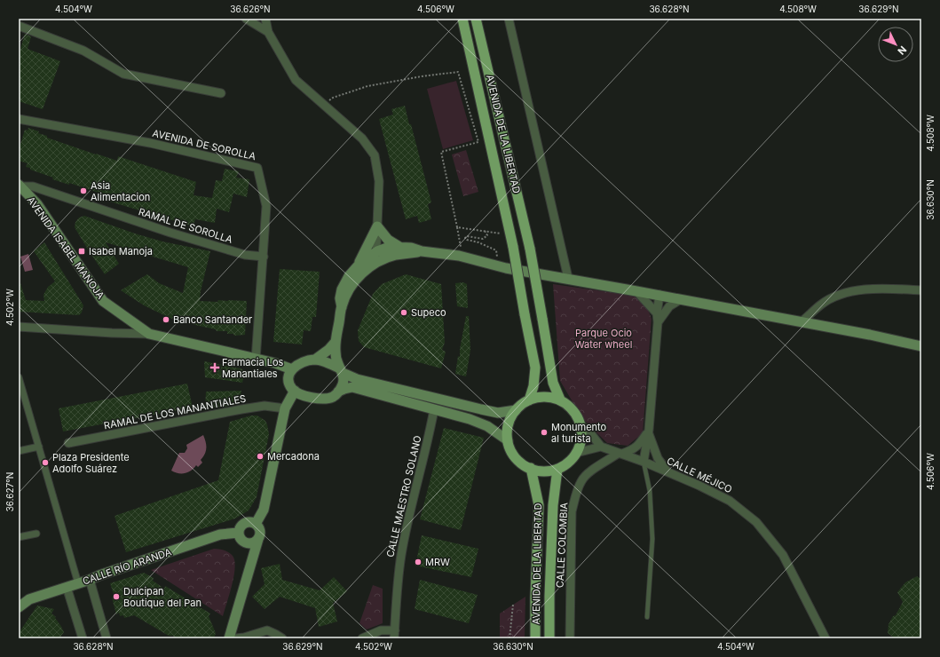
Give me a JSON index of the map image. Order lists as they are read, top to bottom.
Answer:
{
  "streets": {
    "main road": ["AVENIDA DE LA LIBERTAD", "AVENIDA ISABEL MANOJA", "CALLE RÍO ARANDA"],
    "street": [
      "AVENIDA DE SOROLLA",
      "RAMAL DE SOROLLA",
      "RAMAL DE LOS MANANTIALES",
      "CALLE MÉJICO",
      "CALLE MAESTRO SOLANO",
      "CALLE COLOMBIA"
    ]
  },
  "crossings": [
    ["AVENIDA DE SOROLLA", "RAMAL DE SOROLLA"],
    ["RAMAL DE SOROLLA", "AVENIDA ISABEL MANOJA"],
    ["CALLE MÉJICO", "CALLE COLOMBIA"]
  ],
  "parks": ["Parque Ocio Water wheel"],
  "places": {
    "other": [
      "Asia Alimentacion",
      "Supeco",
      "Banco Santander",
      "Monumento al turista",
      "Mercadona",
      "Plaza Presidente Adolfo Suárez",
      "MRW",
      "Dulcipan Boutique del Pan"
    ],
    "transit": ["Isabel Manoja"],
    "health": ["Farmacia Los Manantiales"]
  },
  "north": "bottom right",
  "coordinates": [
    "4.504°W",
    "36.626°N",
    "4.506°W",
    "36.628°N",
    "4.508°W",
    "36.629°N",
    "36.630°N",
    "4.502°W",
    "36.627°N"
  ]
}
